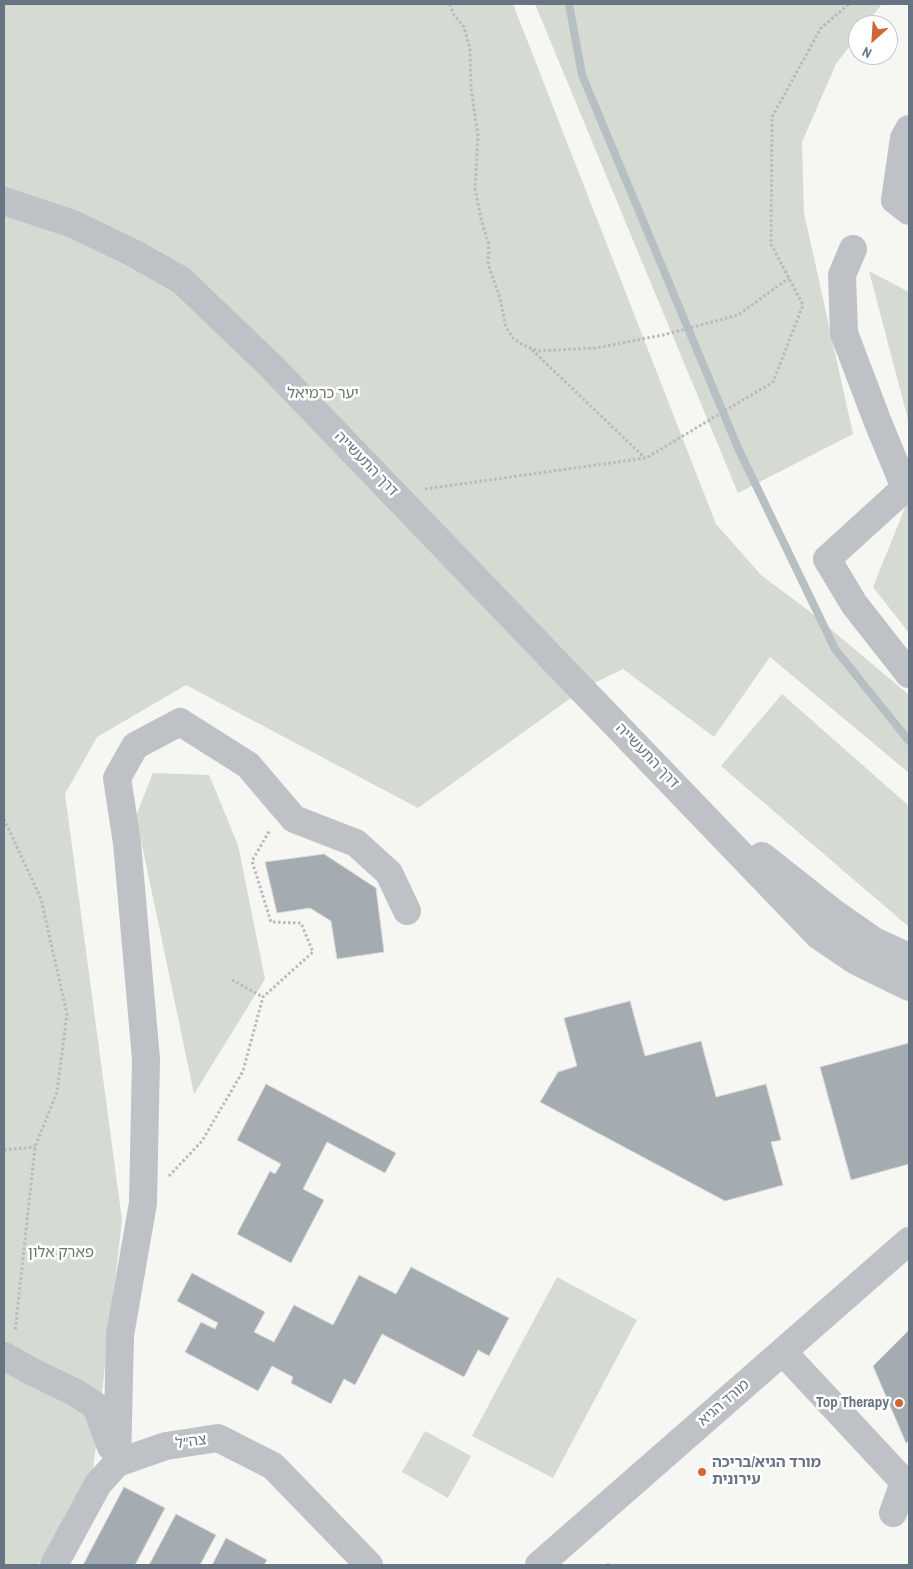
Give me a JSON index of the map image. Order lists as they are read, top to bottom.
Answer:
{
  "streets": {
    "street": ["דרך התעשייה", "מורד הגיא", "צה״ל"]
  },
  "parks": ["יער כרמיאל", "פארק אלון"],
  "places": ["Top Therapy", "מורד הגיא/בריכה עירונית"],
  "north": "bottom left"
}
